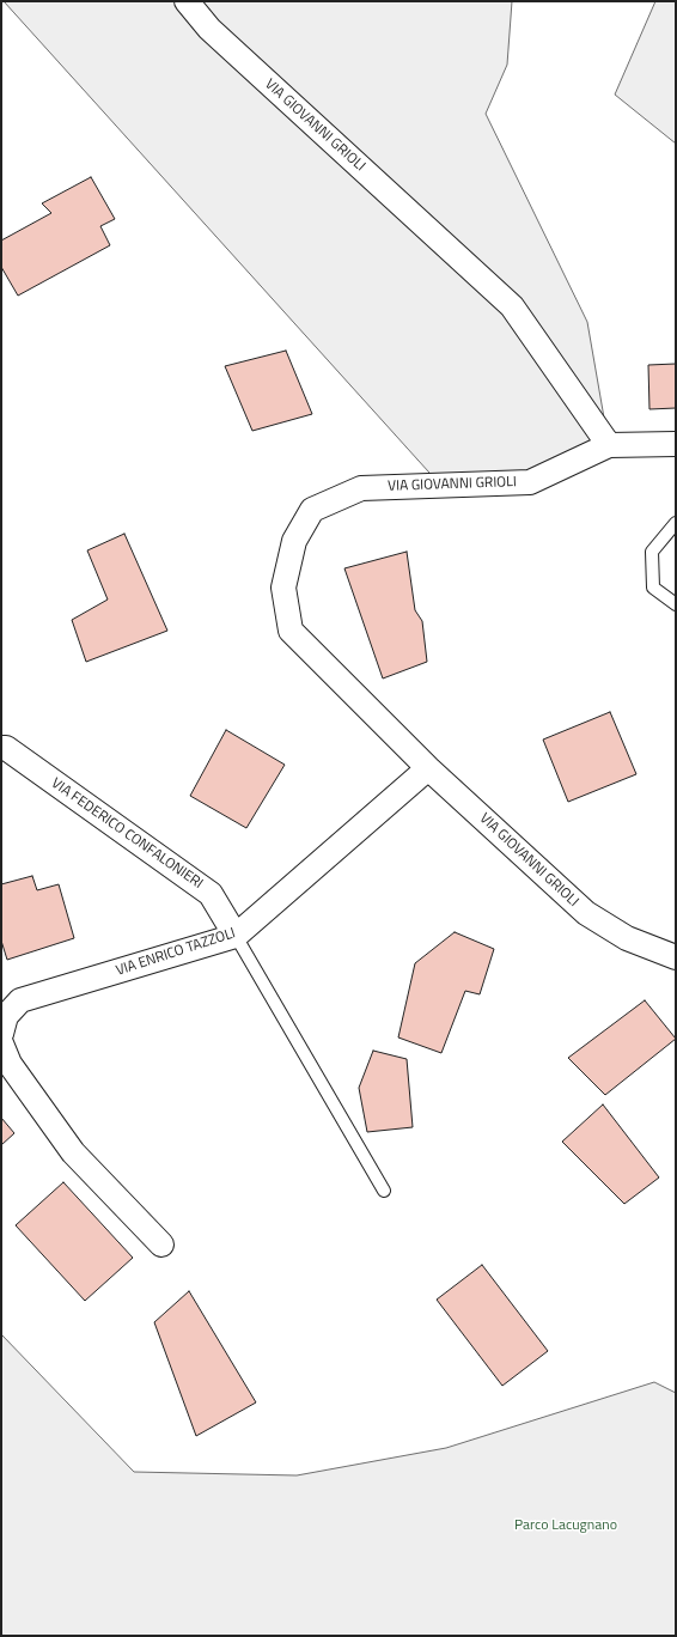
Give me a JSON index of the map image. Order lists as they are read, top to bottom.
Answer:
{
  "streets": {
    "street": ["VIA GIOVANNI GRIOLI", "VIA FEDERICO CONFALONIERI", "VIA ENRICO TAZZOLI"]
  },
  "crossings": [
    ["VIA GIOVANNI GRIOLI", "VIA ENRICO TAZZOLI"],
    ["VIA FEDERICO CONFALONIERI", "VIA ENRICO TAZZOLI"]
  ],
  "parks": ["Parco Lacugnano"]
}
